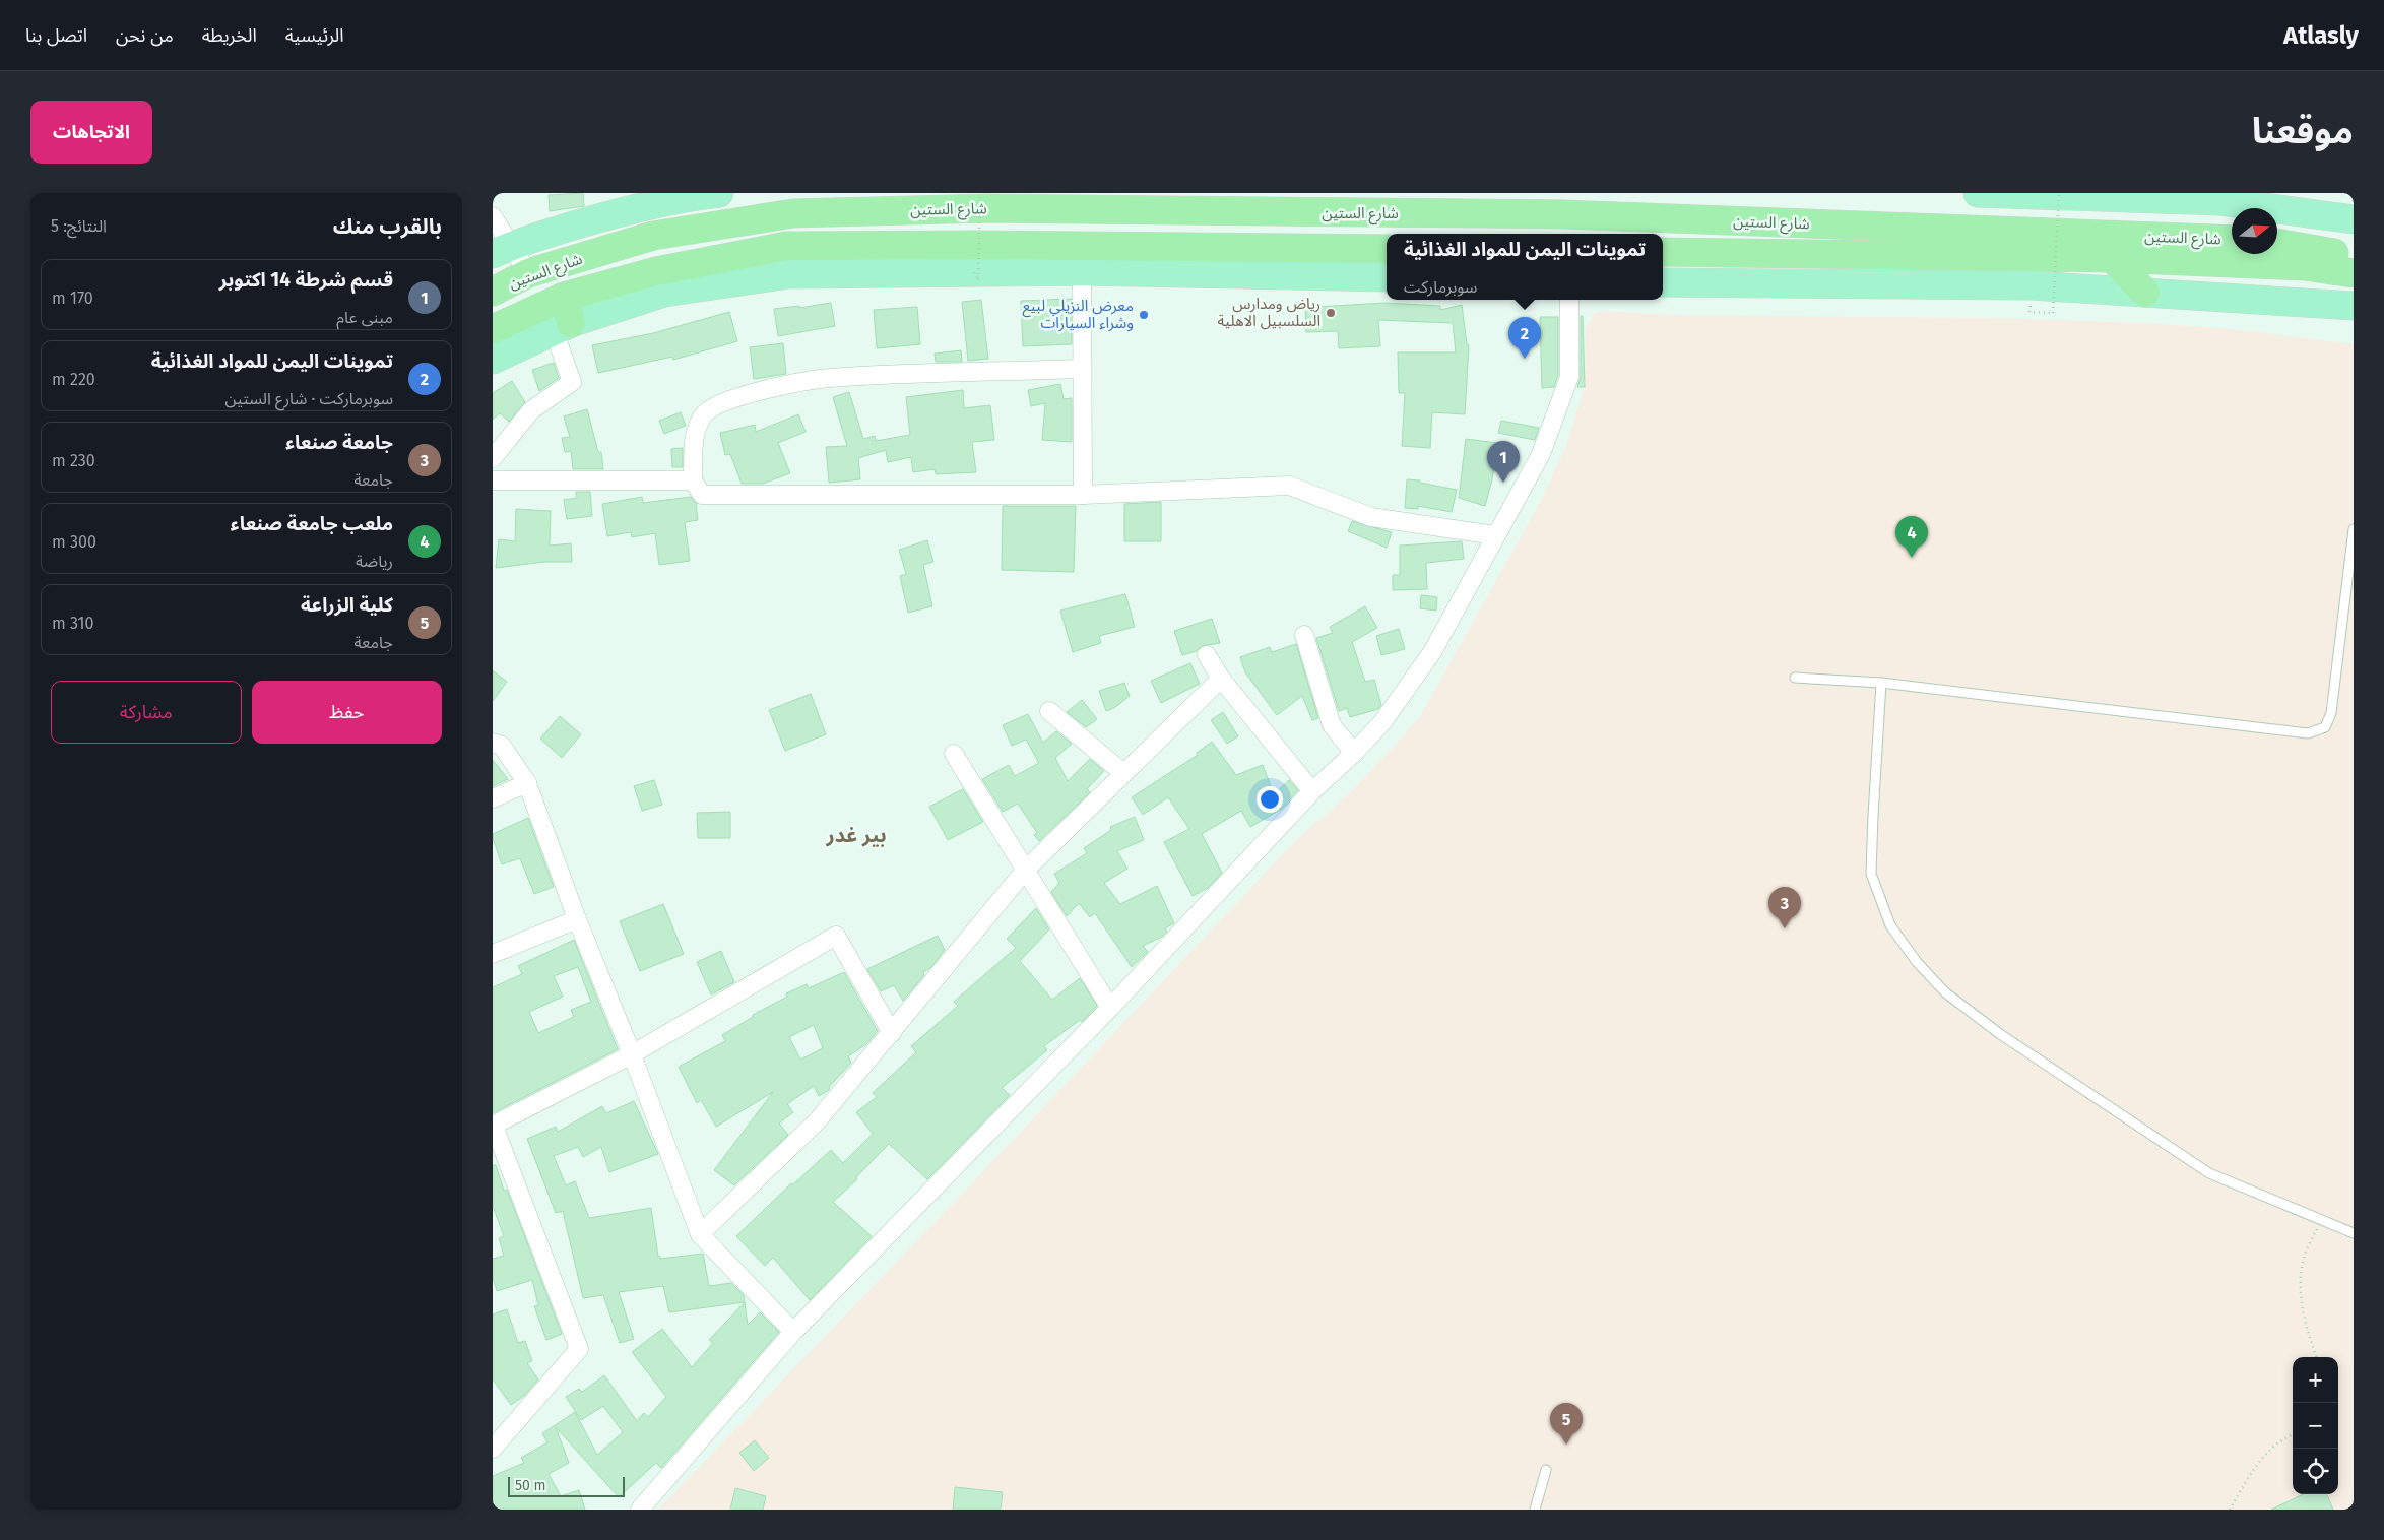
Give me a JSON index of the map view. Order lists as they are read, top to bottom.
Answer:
{
  "streets": {
    "highway": ["شارع الستين"]
  },
  "districts": ["بير غدر"],
  "places": ["رياض ومدارس السلسبيل الاهلية", "معرض النزيلي لبيع وشراء السيارات"],
  "scale_bar": "50 m",
  "north": "right",
  "page": {
    "header": "Atlasly",
    "nav": [
      "الرئيسية",
      "الخريطة",
      "من نحن",
      "اتصل بنا"
    ],
    "title": "موقعنا",
    "buttons": [
      "الاتجاهات",
      ["حفظ", "مشاركة"]
    ],
    "heading": ["بالقرب منك", "النتائج: 5"],
    "popup": ["تموينات اليمن للمواد الغذائية", "سوبرماركت"],
    "list": [
      {
        "mark": "1",
        "name": "قسم شرطة 14 اكتوبر",
        "note": "مبنى عام",
        "value": "170 m"
      },
      {
        "mark": "2",
        "name": "تموينات اليمن للمواد الغذائية",
        "note": "سوبرماركت · شارع الستين",
        "value": "220 m"
      },
      {
        "mark": "3",
        "name": "جامعة صنعاء",
        "note": "جامعة",
        "value": "230 m"
      },
      {
        "mark": "4",
        "name": "ملعب جامعة صنعاء",
        "note": "رياضة",
        "value": "300 m"
      },
      {
        "mark": "5",
        "name": "كلية الزراعة",
        "note": "جامعة",
        "value": "310 m"
      }
    ],
    "pins": [
      "2",
      "1",
      "4",
      "3",
      "5"
    ],
    "map_buttons": ["+", "−"],
    "scale": "50 m"
  }
}
